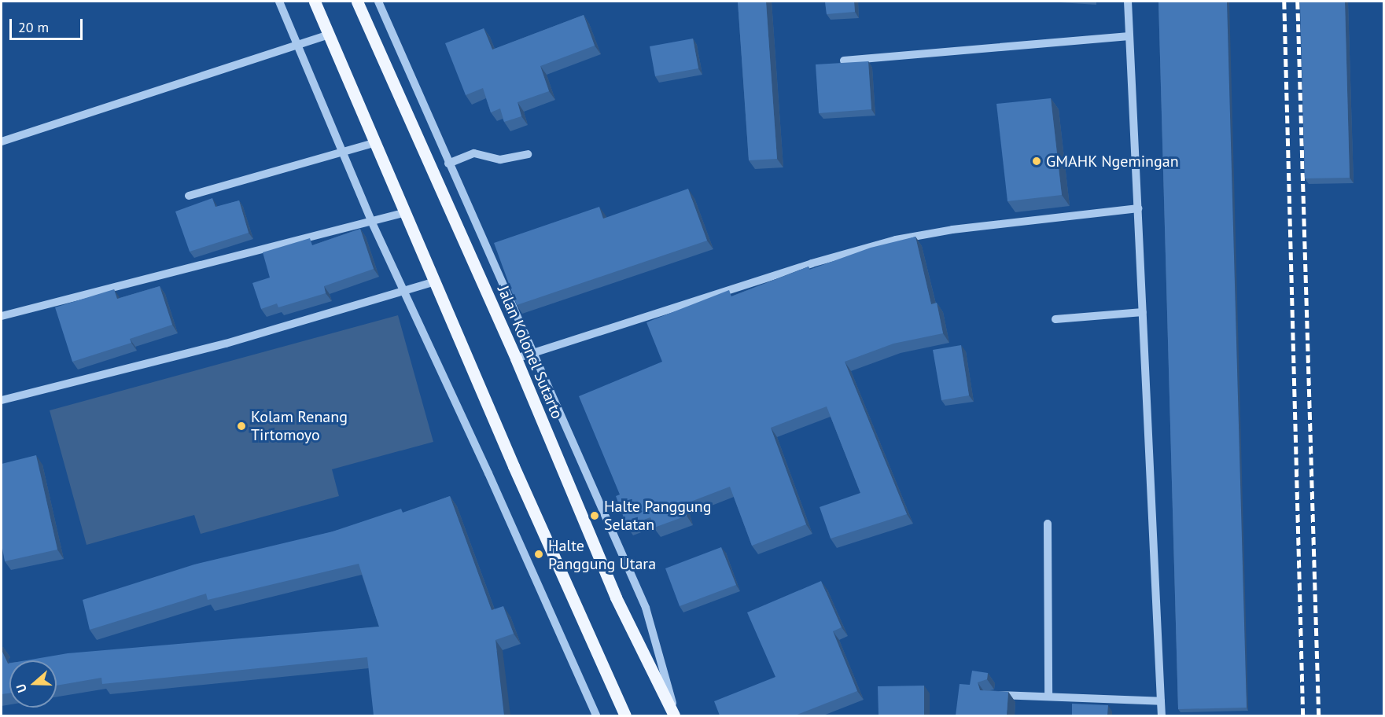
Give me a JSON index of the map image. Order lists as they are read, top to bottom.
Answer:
{
  "streets": {
    "main road": ["Jalan Kolonel Sutarto"]
  },
  "places": [
    "GMAHK Ngemingan",
    "Kolam Renang Tirtomoyo",
    "Halte Panggung Selatan",
    "Halte Panggung Utara"
  ],
  "scale_bar": "20 m",
  "north": "left"
}
